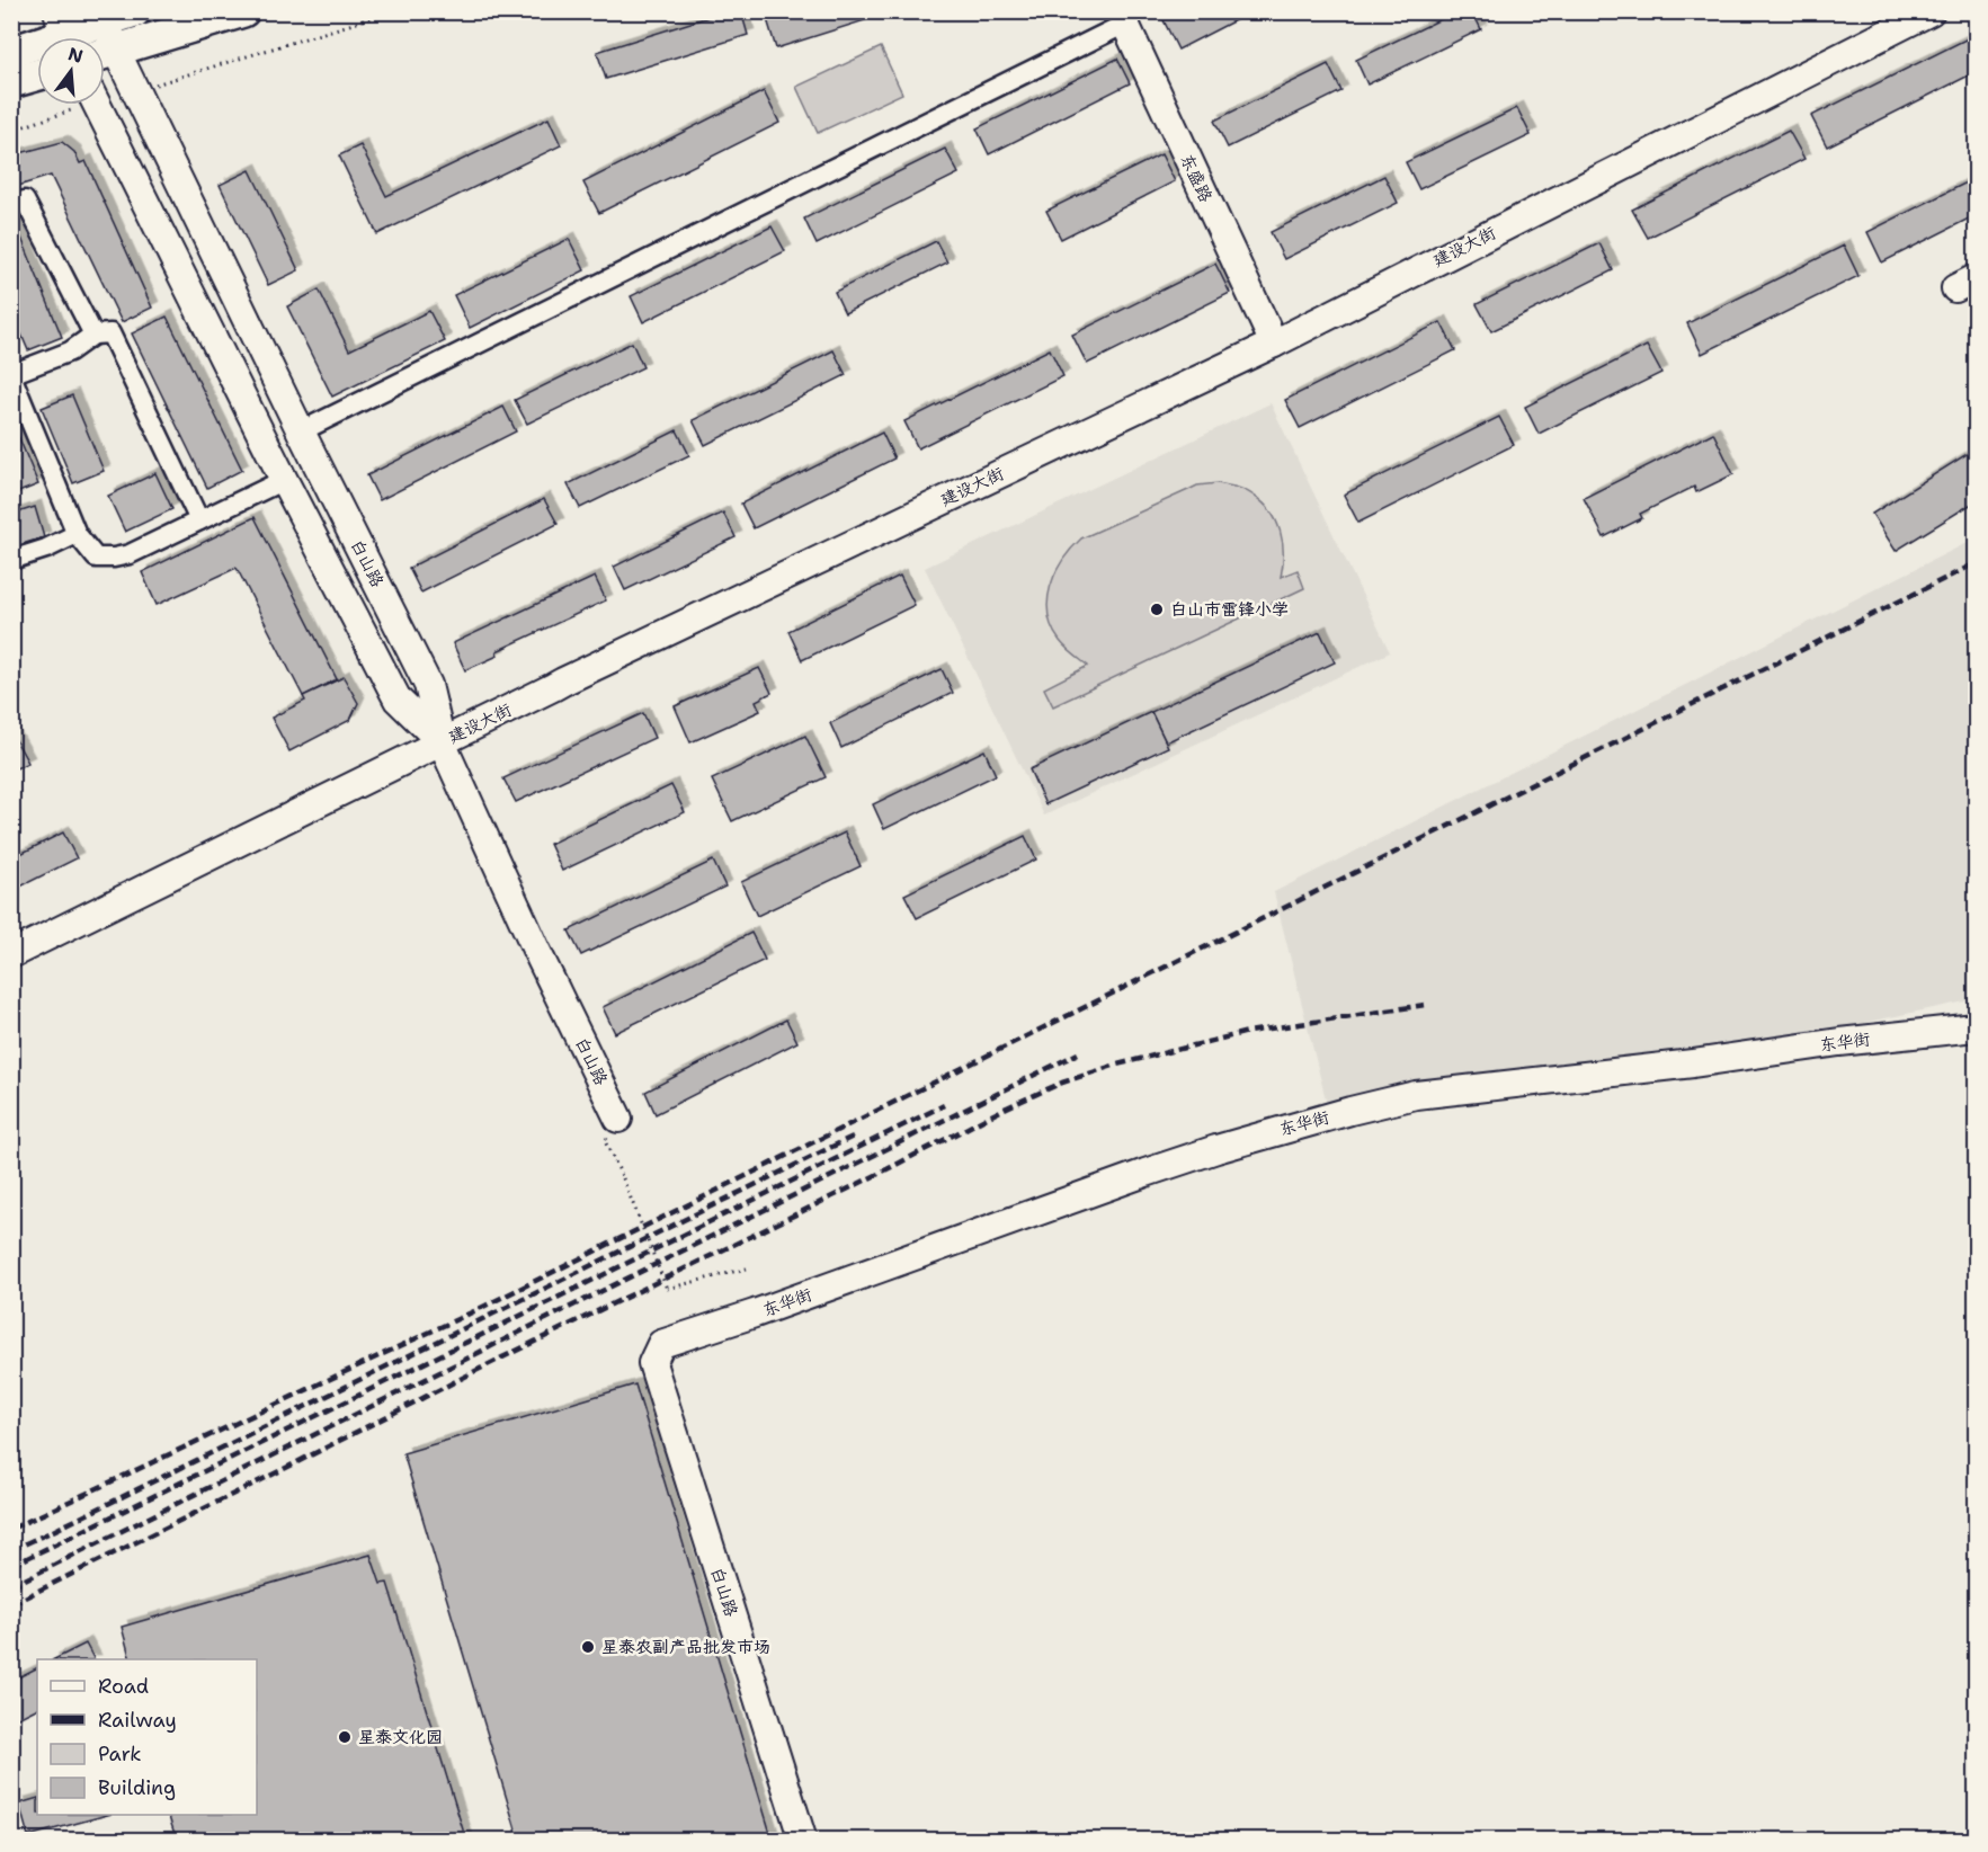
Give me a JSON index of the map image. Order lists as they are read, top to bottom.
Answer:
{
  "streets": {
    "street": [
      "东盛路",
      "建设大街",
      "白山路",
      "东华街"
    ]
  },
  "crossings": [
    ["东盛路", "建设大街"],
    ["建设大街", "白山路"],
    ["白山路", "东华街"]
  ],
  "places": ["白山市雷锋小学", "星泰农副产品批发市场", "星泰文化园"],
  "legend": [
    "Road",
    "Railway",
    "Park",
    "Building"
  ],
  "north": "top"
}
